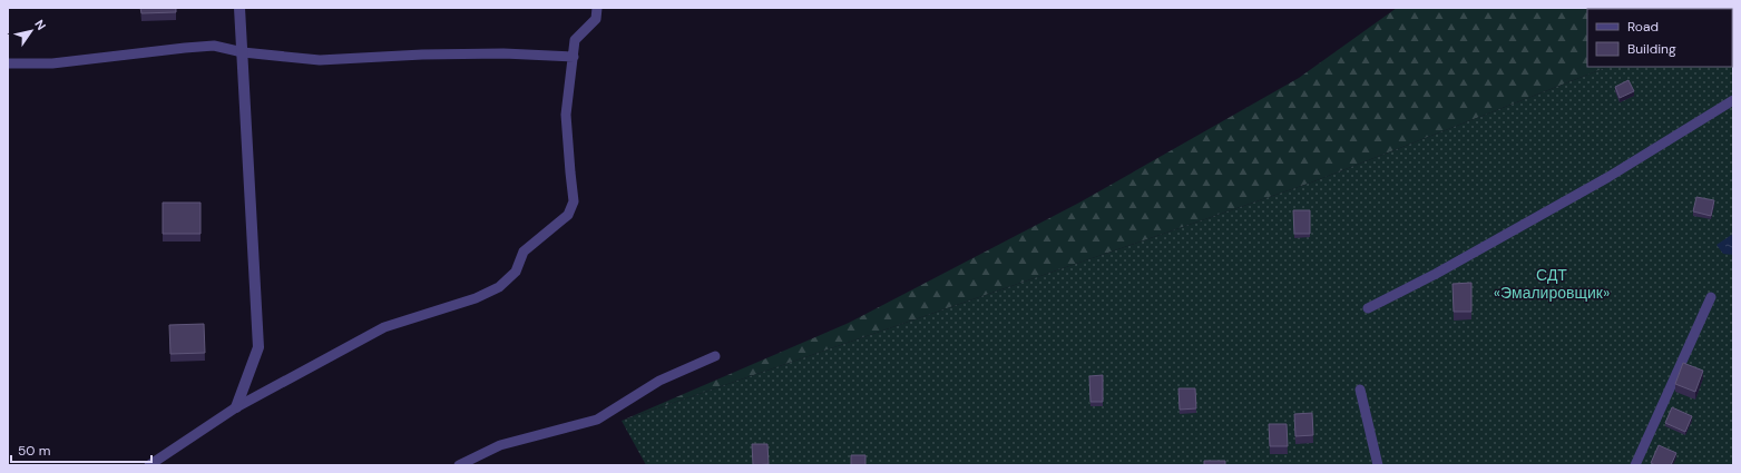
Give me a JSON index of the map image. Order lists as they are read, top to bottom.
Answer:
{
  "parks": ["СДТ «Эмалировщик»"],
  "legend": ["Road", "Building"],
  "scale_bar": "50 m",
  "north": "top right"
}
